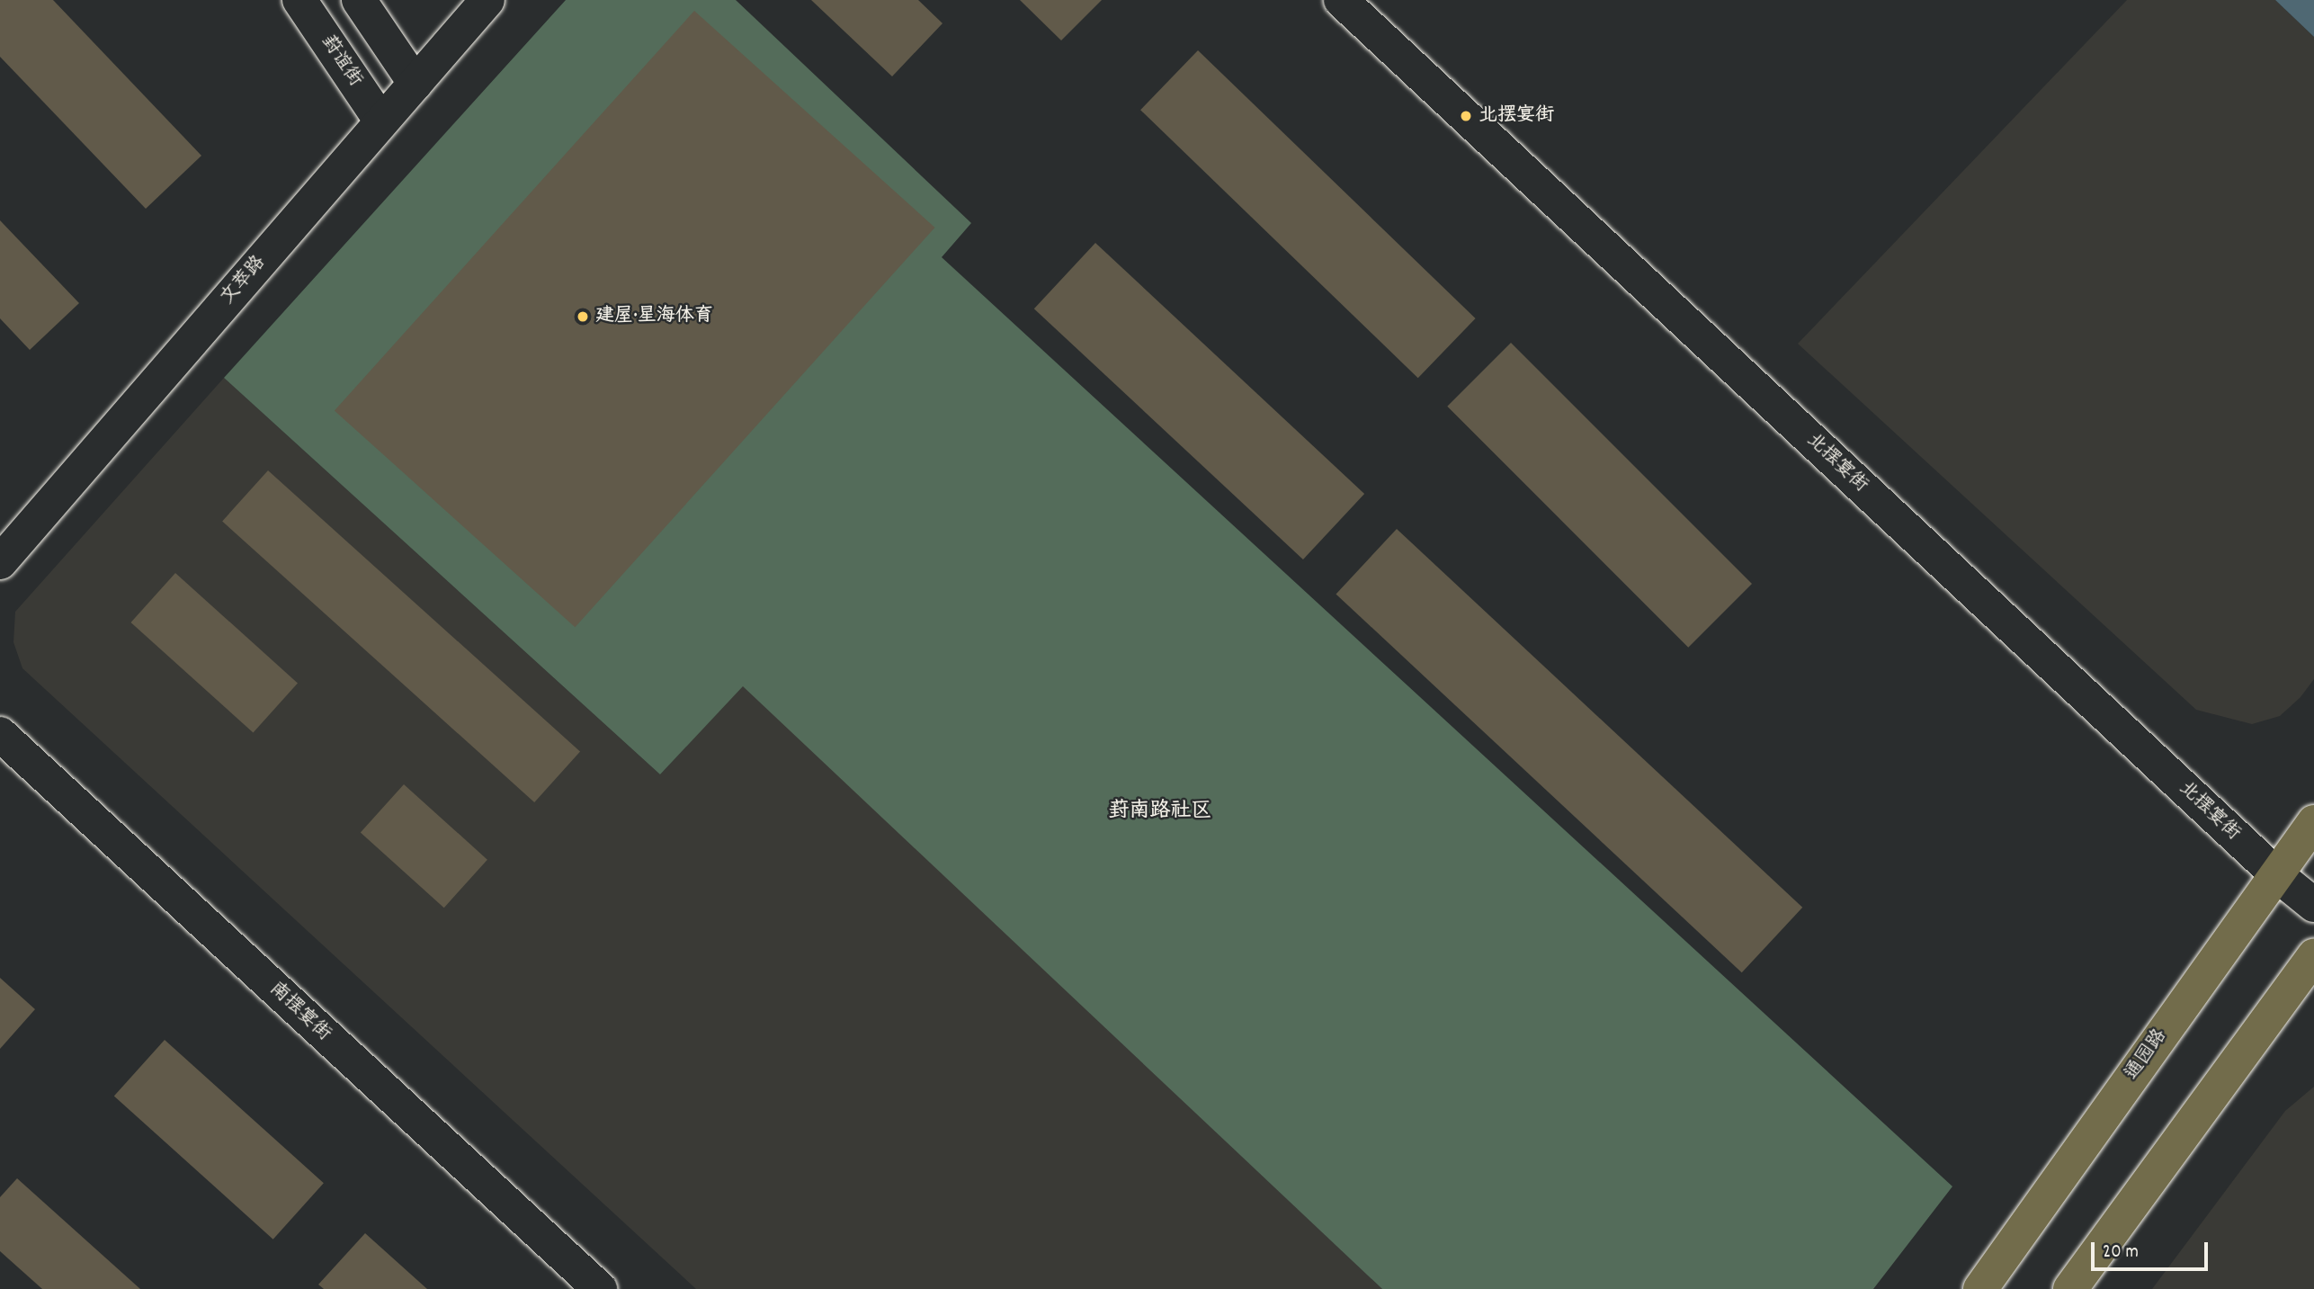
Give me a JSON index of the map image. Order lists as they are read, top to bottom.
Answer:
{
  "streets": {
    "main road": ["通园路"],
    "street": [
      "葑谊街",
      "文萃路",
      "北摆宴街",
      "南摆宴街"
    ]
  },
  "crossings": [
    ["葑谊街", "文萃路"],
    ["北摆宴街", "通园路"]
  ],
  "districts": ["葑南路社区"],
  "places": ["北摆宴街", "建屋·星海体育"],
  "scale_bar": "20 m"
}
